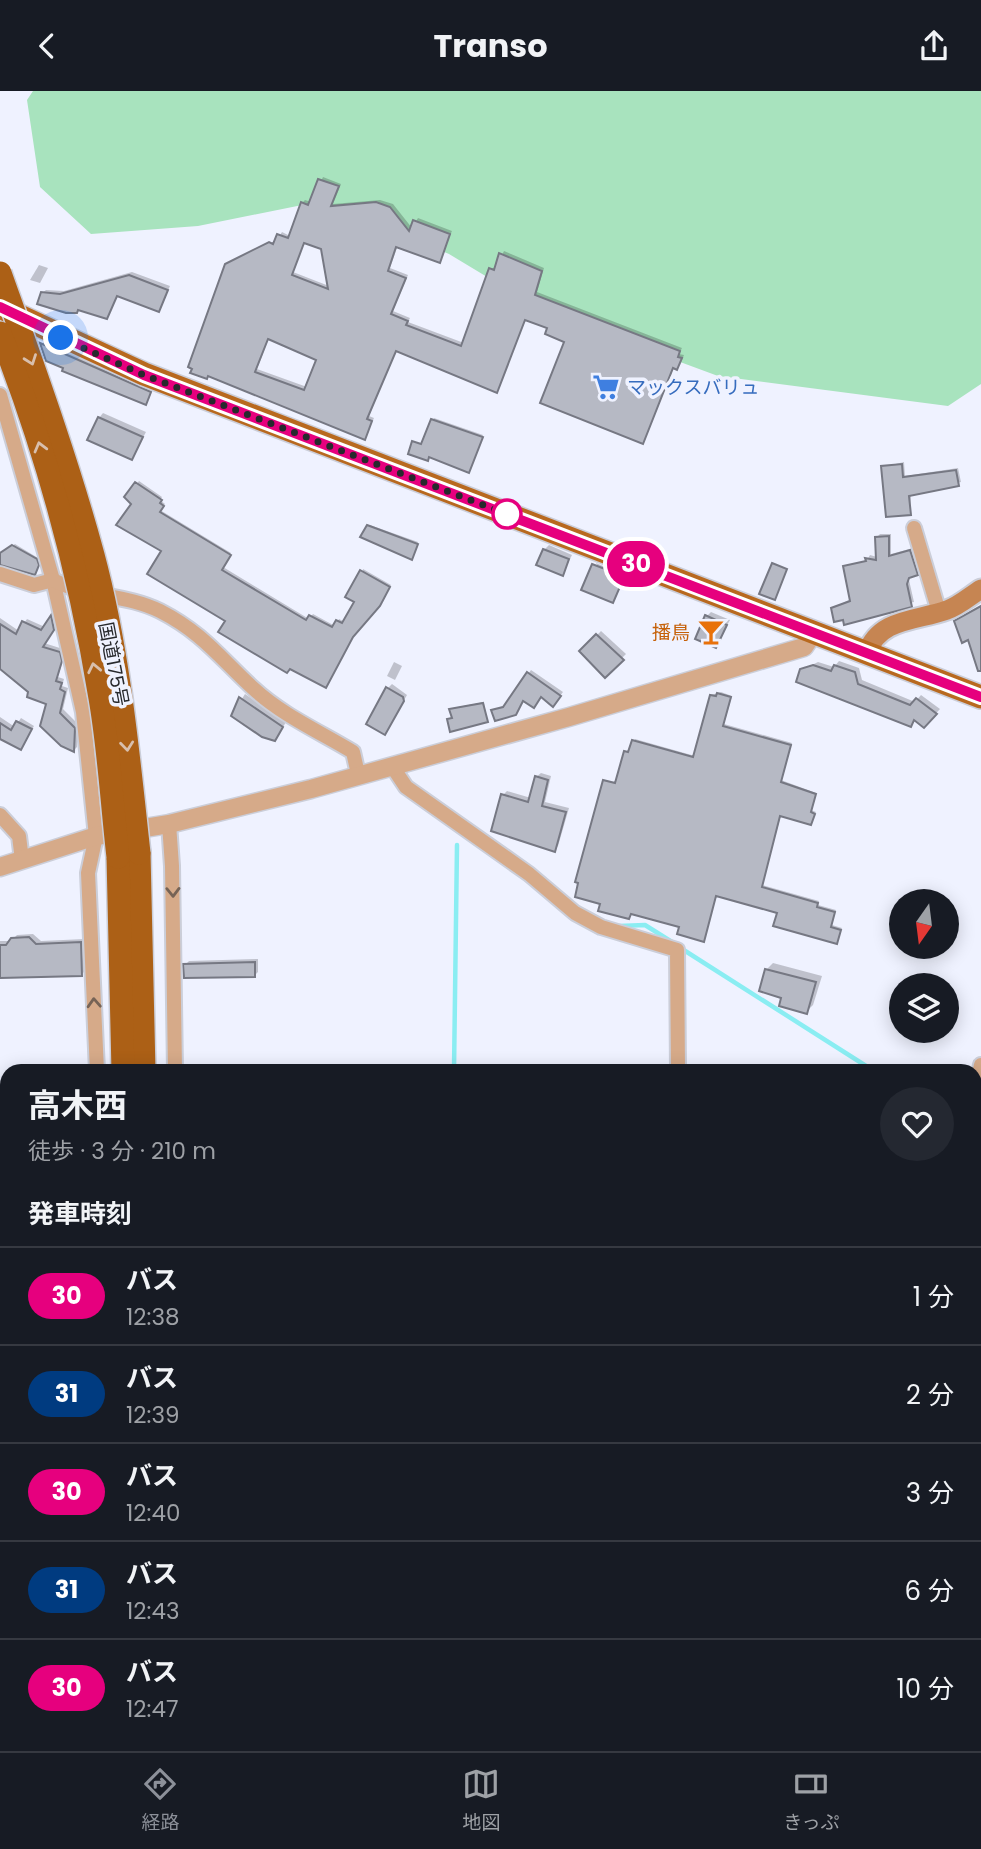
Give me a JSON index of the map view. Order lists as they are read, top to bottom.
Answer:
{
  "streets": {
    "highway": ["国道175号"]
  },
  "places": {
    "supermarket": ["マックスバリュ"],
    "bar": ["播鳥"]
  },
  "lines": ["bus line 30"],
  "north": "bottom",
  "page": {
    "header": "Transo",
    "on_map": "30",
    "heading": [
      ["高木西", "徒歩 · 3 分 · 210 m"],
      "発車時刻"
    ],
    "list": [
      {
        "mark": "30",
        "name": "バス",
        "note": "12:38",
        "value": "1 分"
      },
      {
        "mark": "31",
        "name": "バス",
        "note": "12:39",
        "value": "2 分"
      },
      {
        "mark": "30",
        "name": "バス",
        "note": "12:40",
        "value": "3 分"
      },
      {
        "mark": "31",
        "name": "バス",
        "note": "12:43",
        "value": "6 分"
      },
      {
        "mark": "30",
        "name": "バス",
        "note": "12:47",
        "value": "10 分"
      }
    ],
    "tabs": ["経路", "地図", "きっぷ"]
  }
}
